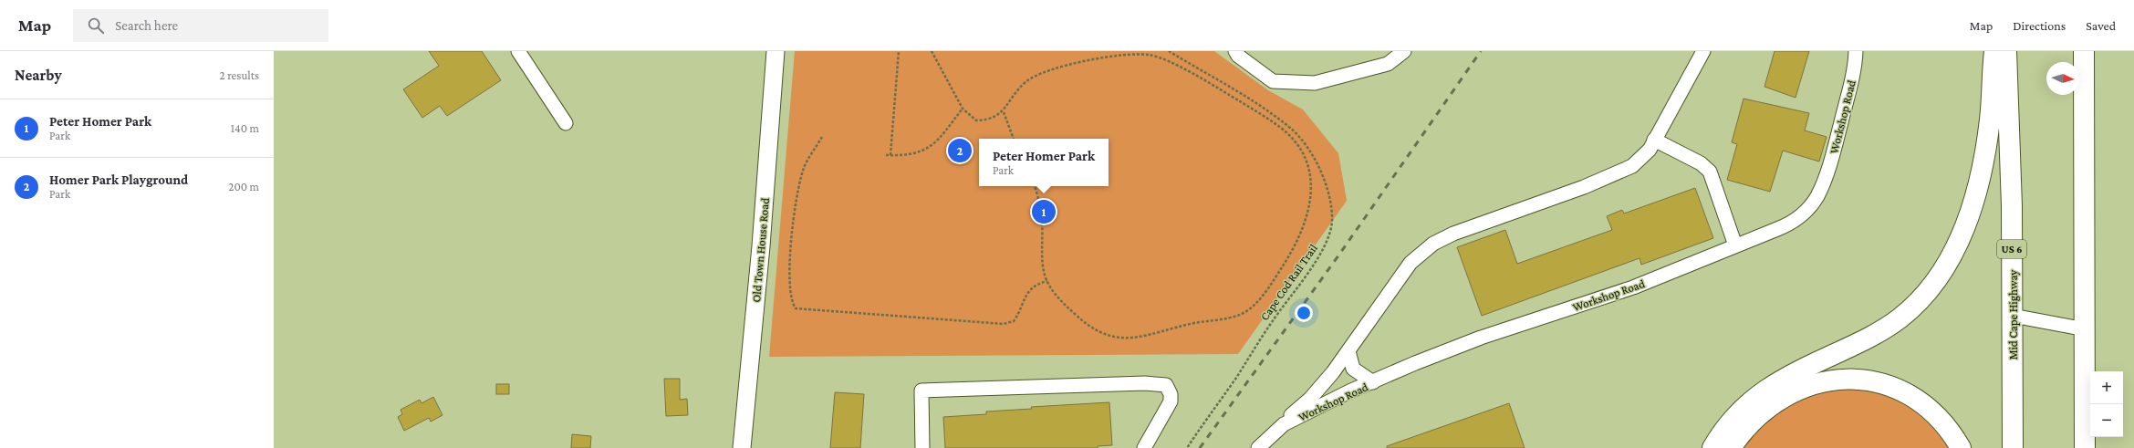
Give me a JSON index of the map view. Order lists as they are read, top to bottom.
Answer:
{
  "streets": {
    "highway": ["US 6", "Mid Cape Highway"],
    "main road": ["Old Town House Road"],
    "lane": ["Workshop Road"],
    "path": ["Cape Cod Rail Trail"]
  },
  "north": "right",
  "page": {
    "header": "Map",
    "search": "Search here",
    "nav": ["Map", "Directions", "Saved"],
    "heading": ["Nearby", "2 results"],
    "list": [
      {
        "mark": "1",
        "name": "Peter Homer Park",
        "note": "Park",
        "value": "140 m"
      },
      {
        "mark": "2",
        "name": "Homer Park Playground",
        "note": "Park",
        "value": "200 m"
      }
    ],
    "pins": ["2", "1"],
    "popup": ["Peter Homer Park", "Park"],
    "map_buttons": ["+", "−"]
  }
}
